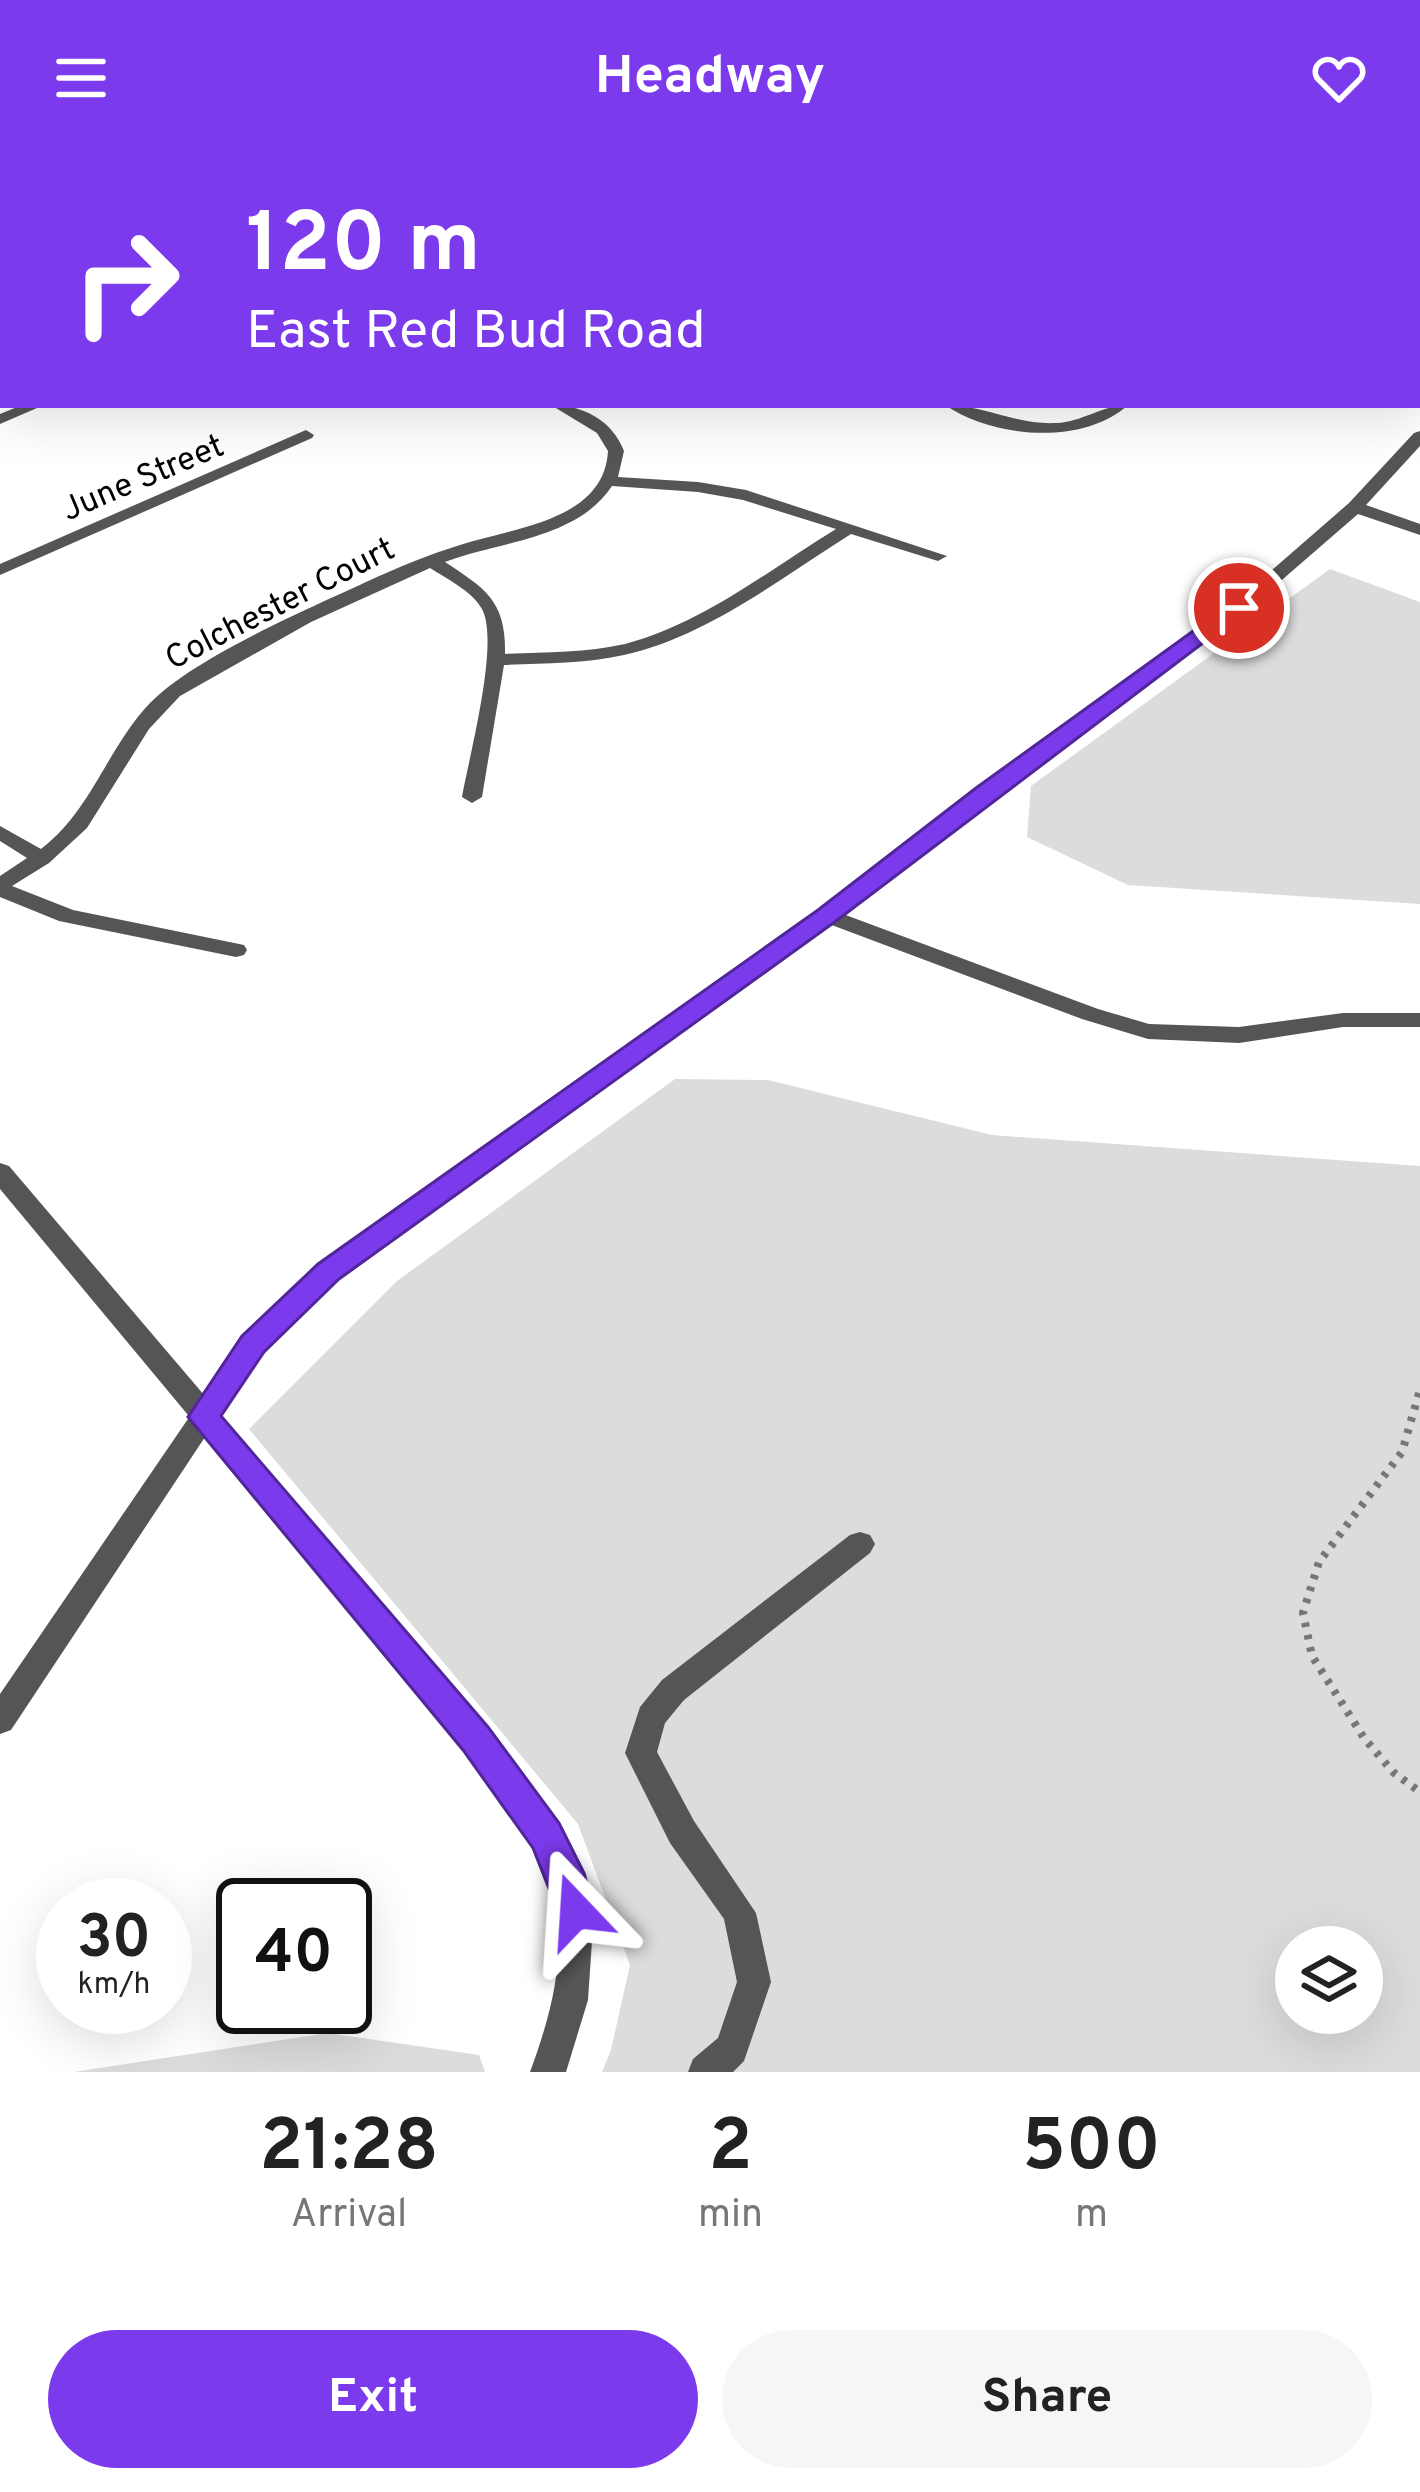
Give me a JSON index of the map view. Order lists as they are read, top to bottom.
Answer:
{
  "streets": {
    "street": ["June Street", "Colchester Court"]
  },
  "page": {
    "header": "Headway",
    "turn": ["120 m", "East Red Bud Road"],
    "speed": "30 km/h",
    "limit": "40",
    "eta": [
      "21:28",
      "Arrival",
      "2",
      "min",
      "500",
      "m"
    ],
    "buttons": ["Exit", "Share"]
  }
}
